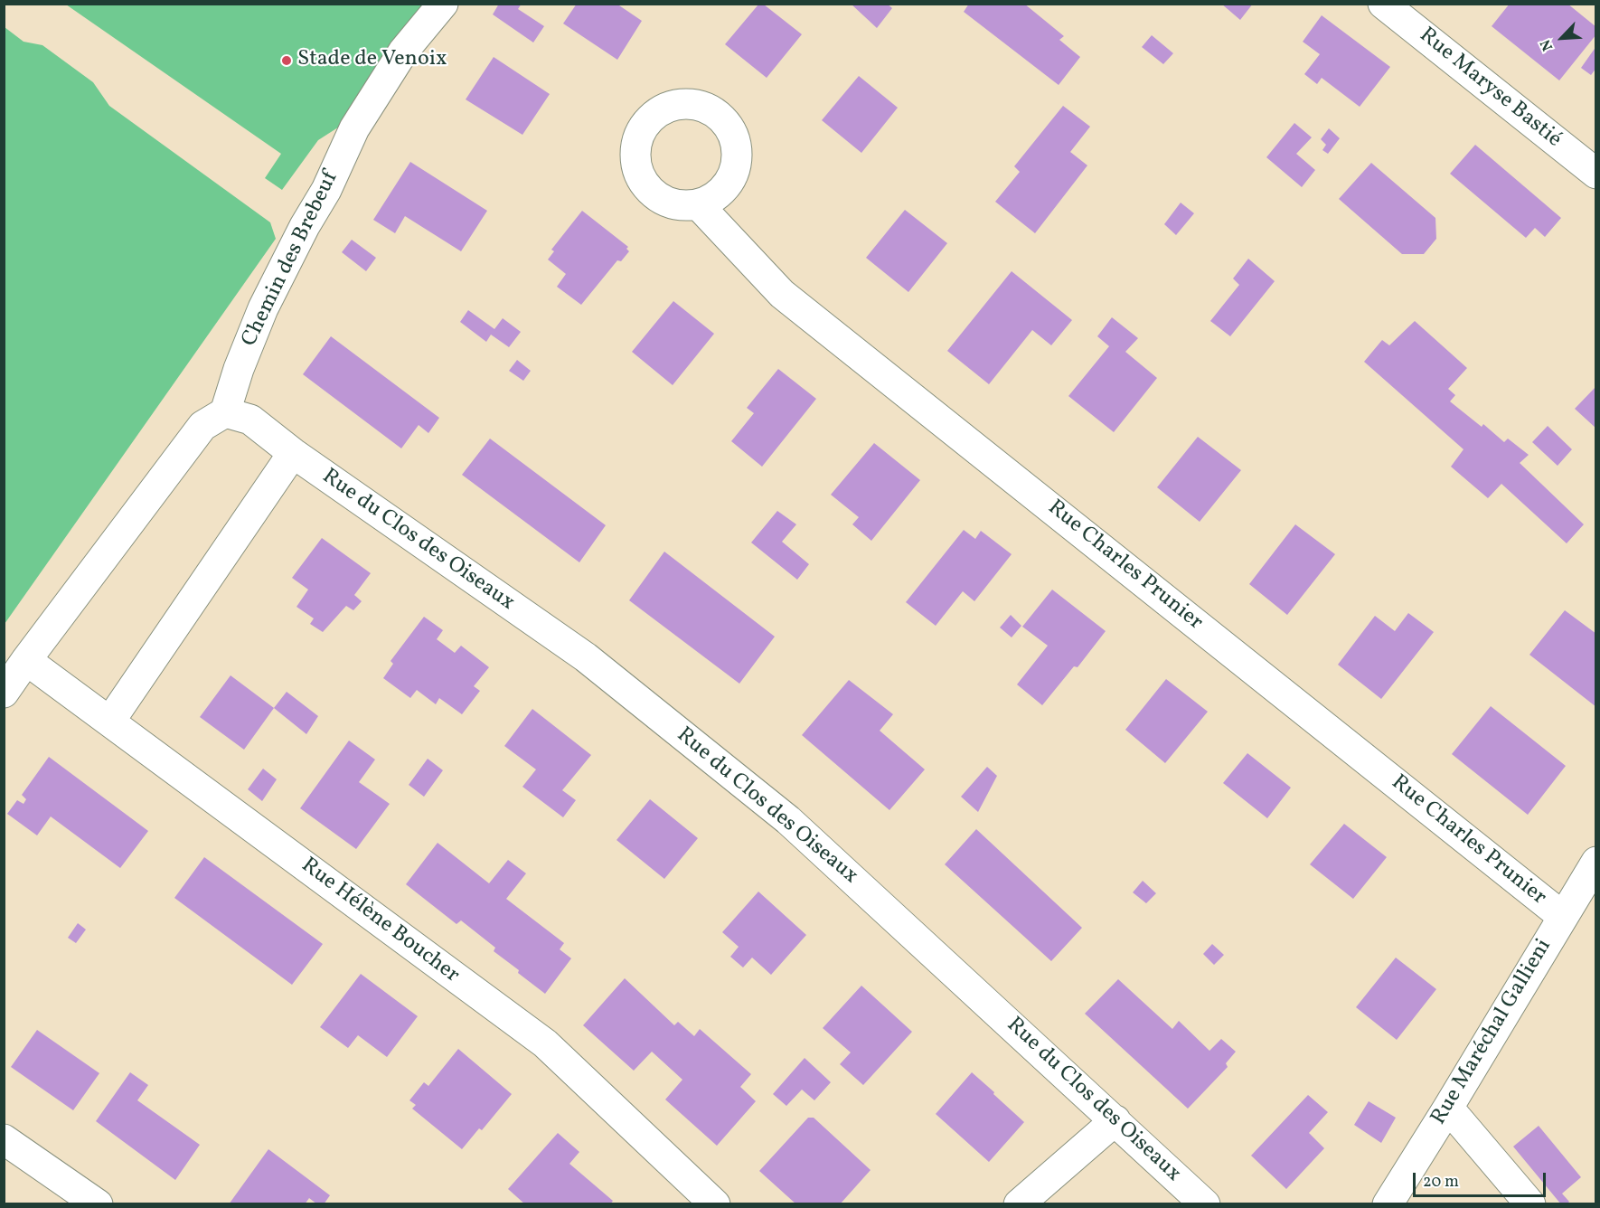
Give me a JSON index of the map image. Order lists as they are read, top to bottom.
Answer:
{
  "streets": {
    "street": [
      "Rue Maryse Bastié",
      "Chemin des Brebeuf",
      "Rue du Clos des Oiseaux",
      "Rue Charles Prunier",
      "Rue Hélène Boucher",
      "Rue Maréchal Gallieni"
    ]
  },
  "crossings": [
    ["Chemin des Brebeuf", "Rue du Clos des Oiseaux"],
    ["Rue Charles Prunier", "Rue Maréchal Gallieni"]
  ],
  "places": ["Stade de Venoix"],
  "scale_bar": "20 m",
  "north": "bottom left"
}
